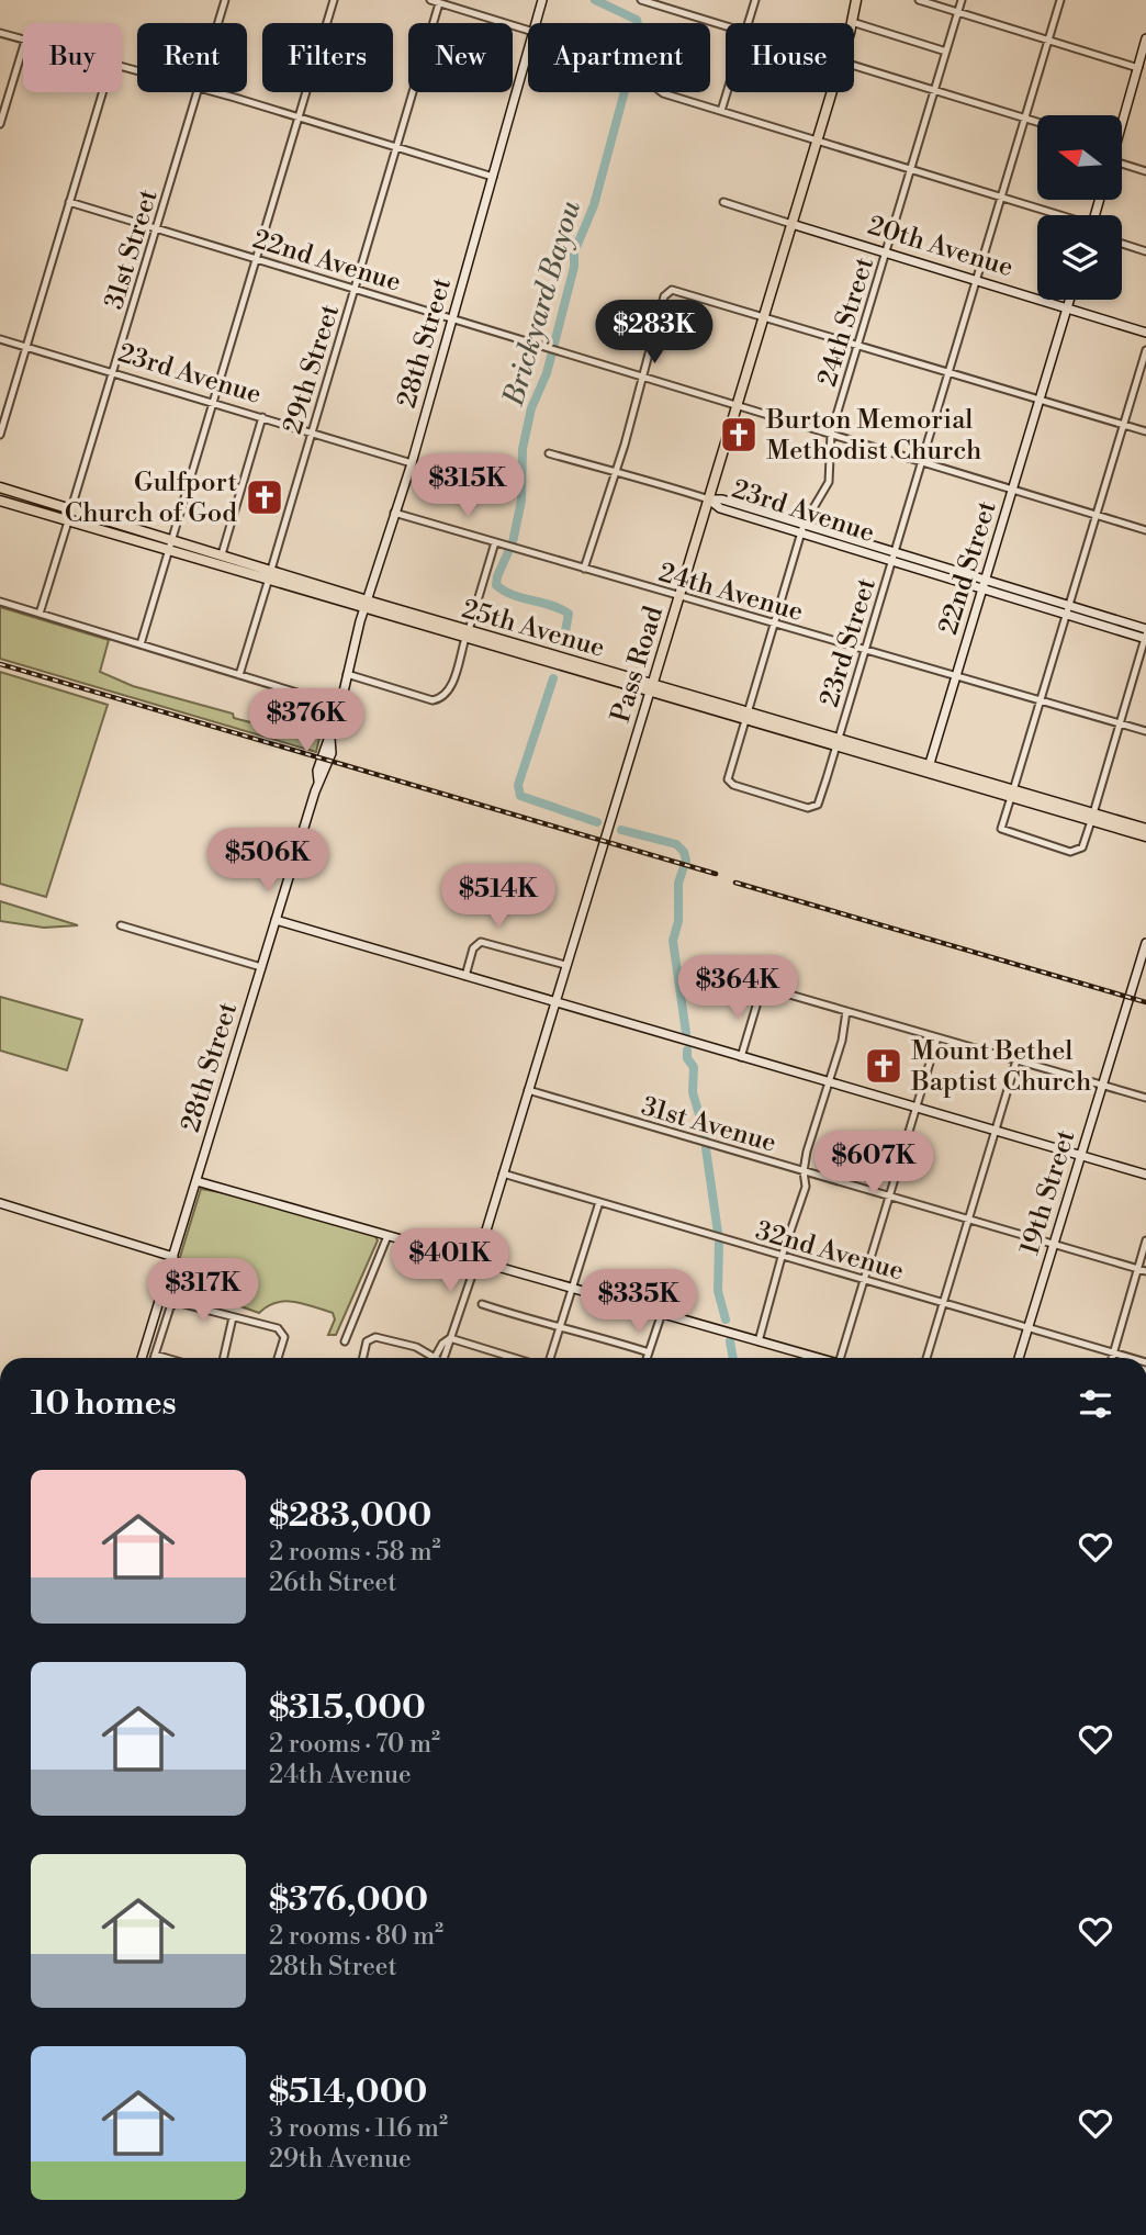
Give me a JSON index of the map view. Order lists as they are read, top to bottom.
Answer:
{
  "streets": {
    "main road": ["25th Avenue", "Pass Road"],
    "street": [
      "20th Avenue",
      "31st Street",
      "22nd Avenue",
      "24th Street",
      "28th Street",
      "29th Street",
      "23rd Avenue",
      "22nd Street",
      "24th Avenue",
      "23rd Street",
      "31st Avenue",
      "19th Street",
      "32nd Avenue"
    ]
  },
  "crossings": [
    ["20th Avenue", "24th Street"],
    ["20th Avenue", "22nd Street"],
    ["20th Avenue", "23rd Street"],
    ["20th Avenue", "Pass Road"],
    ["31st Street", "22nd Avenue"],
    ["31st Street", "23rd Avenue"],
    ["31st Street", "25th Avenue"],
    ["22nd Avenue", "24th Street"],
    ["22nd Avenue", "28th Street"],
    ["22nd Avenue", "29th Street"],
    ["22nd Avenue", "22nd Street"],
    ["22nd Avenue", "23rd Street"],
    ["22nd Avenue", "Pass Road"],
    ["24th Street", "23rd Avenue"],
    ["24th Street", "24th Avenue"],
    ["24th Street", "25th Avenue"],
    ["24th Street", "23rd Street"],
    ["28th Street", "23rd Avenue"],
    ["28th Street", "24th Avenue"],
    ["28th Street", "25th Avenue"],
    ["29th Street", "23rd Avenue"],
    ["29th Street", "25th Avenue"],
    ["23rd Avenue", "22nd Street"],
    ["23rd Avenue", "23rd Street"],
    ["23rd Avenue", "Pass Road"],
    ["22nd Street", "24th Avenue"],
    ["22nd Street", "25th Avenue"],
    ["24th Avenue", "23rd Street"],
    ["24th Avenue", "Pass Road"],
    ["25th Avenue", "23rd Street"],
    ["25th Avenue", "Pass Road"],
    ["Pass Road", "31st Avenue"],
    ["Pass Road", "32nd Avenue"],
    ["31st Avenue", "19th Street"],
    ["19th Street", "32nd Avenue"]
  ],
  "water": ["Brickyard Bayou"],
  "places": {
    "church": ["Burton Memorial Methodist Church", "Gulfport Church of God", "Mount Bethel Baptist Church"]
  },
  "north": "left",
  "page": {
    "chip": [
      "Buy",
      "Rent",
      "Filters",
      "New",
      "Apartment",
      "House"
    ],
    "price": [
      "$283K",
      "$315K",
      "$376K",
      "$506K",
      "$514K",
      "$364K",
      "$607K",
      "$401K",
      "$317K",
      "$335K"
    ],
    "heading": "10 homes",
    "list": [
      {
        "name": "$283,000",
        "note": "2 rooms · 58 m² · 26th Street"
      },
      {
        "name": "$315,000",
        "note": "2 rooms · 70 m² · 24th Avenue"
      },
      {
        "name": "$376,000",
        "note": "2 rooms · 80 m² · 28th Street"
      },
      {
        "name": "$514,000",
        "note": "3 rooms · 116 m² · 29th Avenue"
      }
    ]
  }
}
